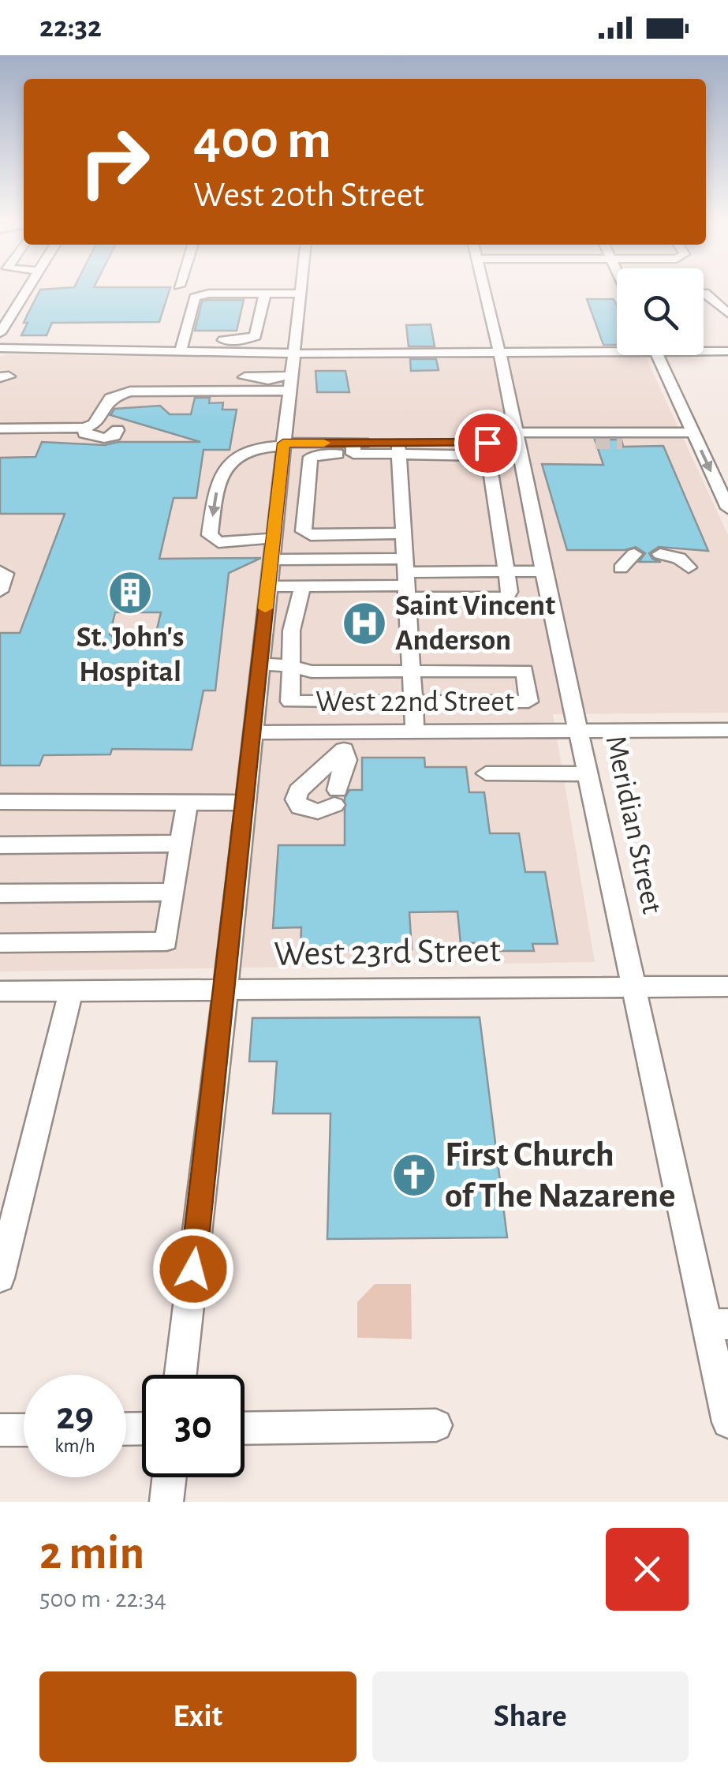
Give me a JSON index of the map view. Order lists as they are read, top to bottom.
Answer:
{
  "streets": {
    "street": ["West 22nd Street", "Meridian Street", "West 23rd Street"]
  },
  "crossings": [
    ["West 22nd Street", "Meridian Street"],
    ["Meridian Street", "West 23rd Street"]
  ],
  "places": {
    "building": ["St. John's Hospital"],
    "hospital": ["Saint Vincent Anderson"],
    "church": ["First Church of The Nazarene"]
  },
  "page": {
    "status": "22:32",
    "turn": ["400 m", "West 20th Street"],
    "speed": "29 km/h",
    "limit": "30",
    "heading": ["2 min", "500 m · 22:34"],
    "buttons": ["Exit", "Share"]
  }
}
